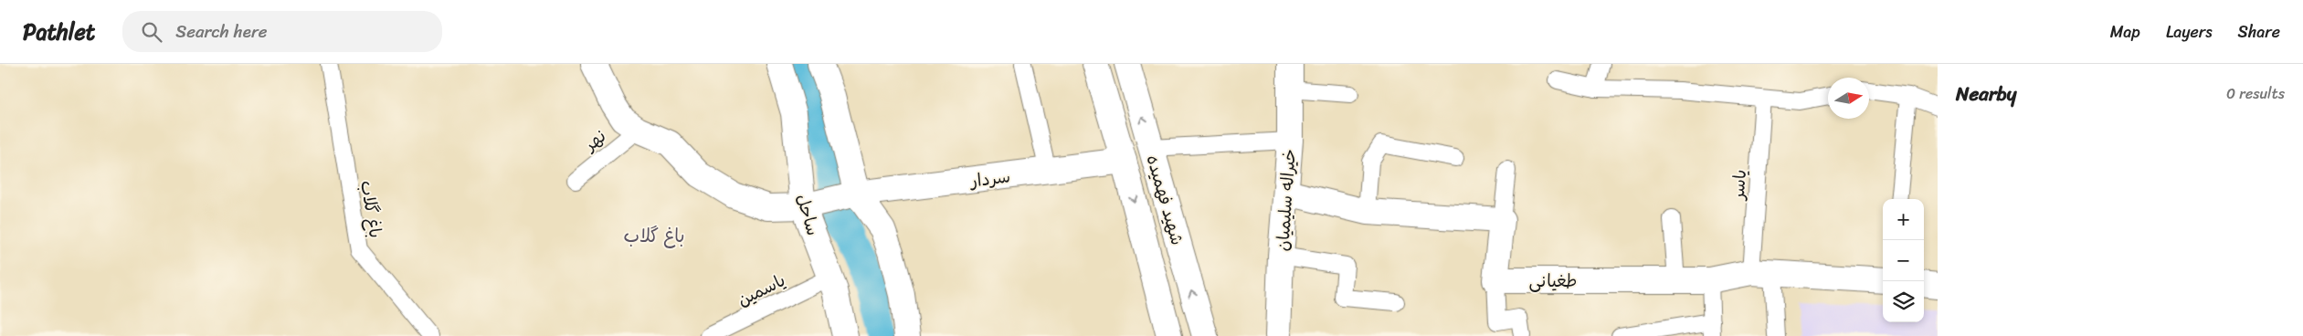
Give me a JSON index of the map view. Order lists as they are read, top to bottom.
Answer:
{
  "streets": {
    "street": [
      "سردار",
      "شهید فهمیده",
      "خیراله سلیمیان",
      "ساحل",
      "طغیانی"
    ],
    "lane": [
      "نهر",
      "یاسر",
      "باغ گلاب",
      "یاسمین"
    ]
  },
  "crossings": [
    ["نهر", "سردار"],
    ["سردار", "شهید فهمیده"],
    ["سردار", "ساحل"],
    ["یاسر", "طغیانی"],
    ["ساحل", "یاسمین"]
  ],
  "districts": ["باغ گلاب"],
  "north": "right",
  "page": {
    "header": "Pathlet",
    "search": "Search here",
    "nav": ["Map", "Layers", "Share"],
    "heading": ["Nearby", "0 results"],
    "map_buttons": ["+", "−"]
  }
}
